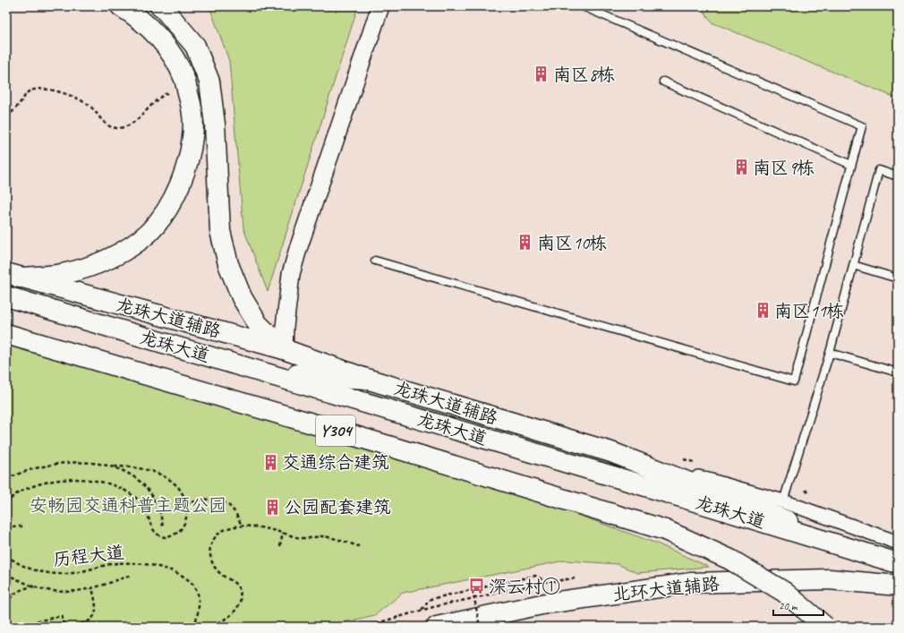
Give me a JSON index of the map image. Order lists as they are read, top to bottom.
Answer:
{
  "streets": {
    "main road": [
      "龙珠大道辅路",
      "龙珠大道",
      "Y304",
      "北环大道辅路"
    ],
    "path": ["历程大道"]
  },
  "crossings": [
    ["龙珠大道辅路", "龙珠大道"]
  ],
  "parks": ["安畅园交通科普主题公园"],
  "places": {
    "building": [
      "南区8栋",
      "南区9栋",
      "南区10栋",
      "南区11栋",
      "交通综合建筑",
      "公园配套建筑"
    ],
    "bus stop": ["深云村①"]
  },
  "scale_bar": "20 m"
}
